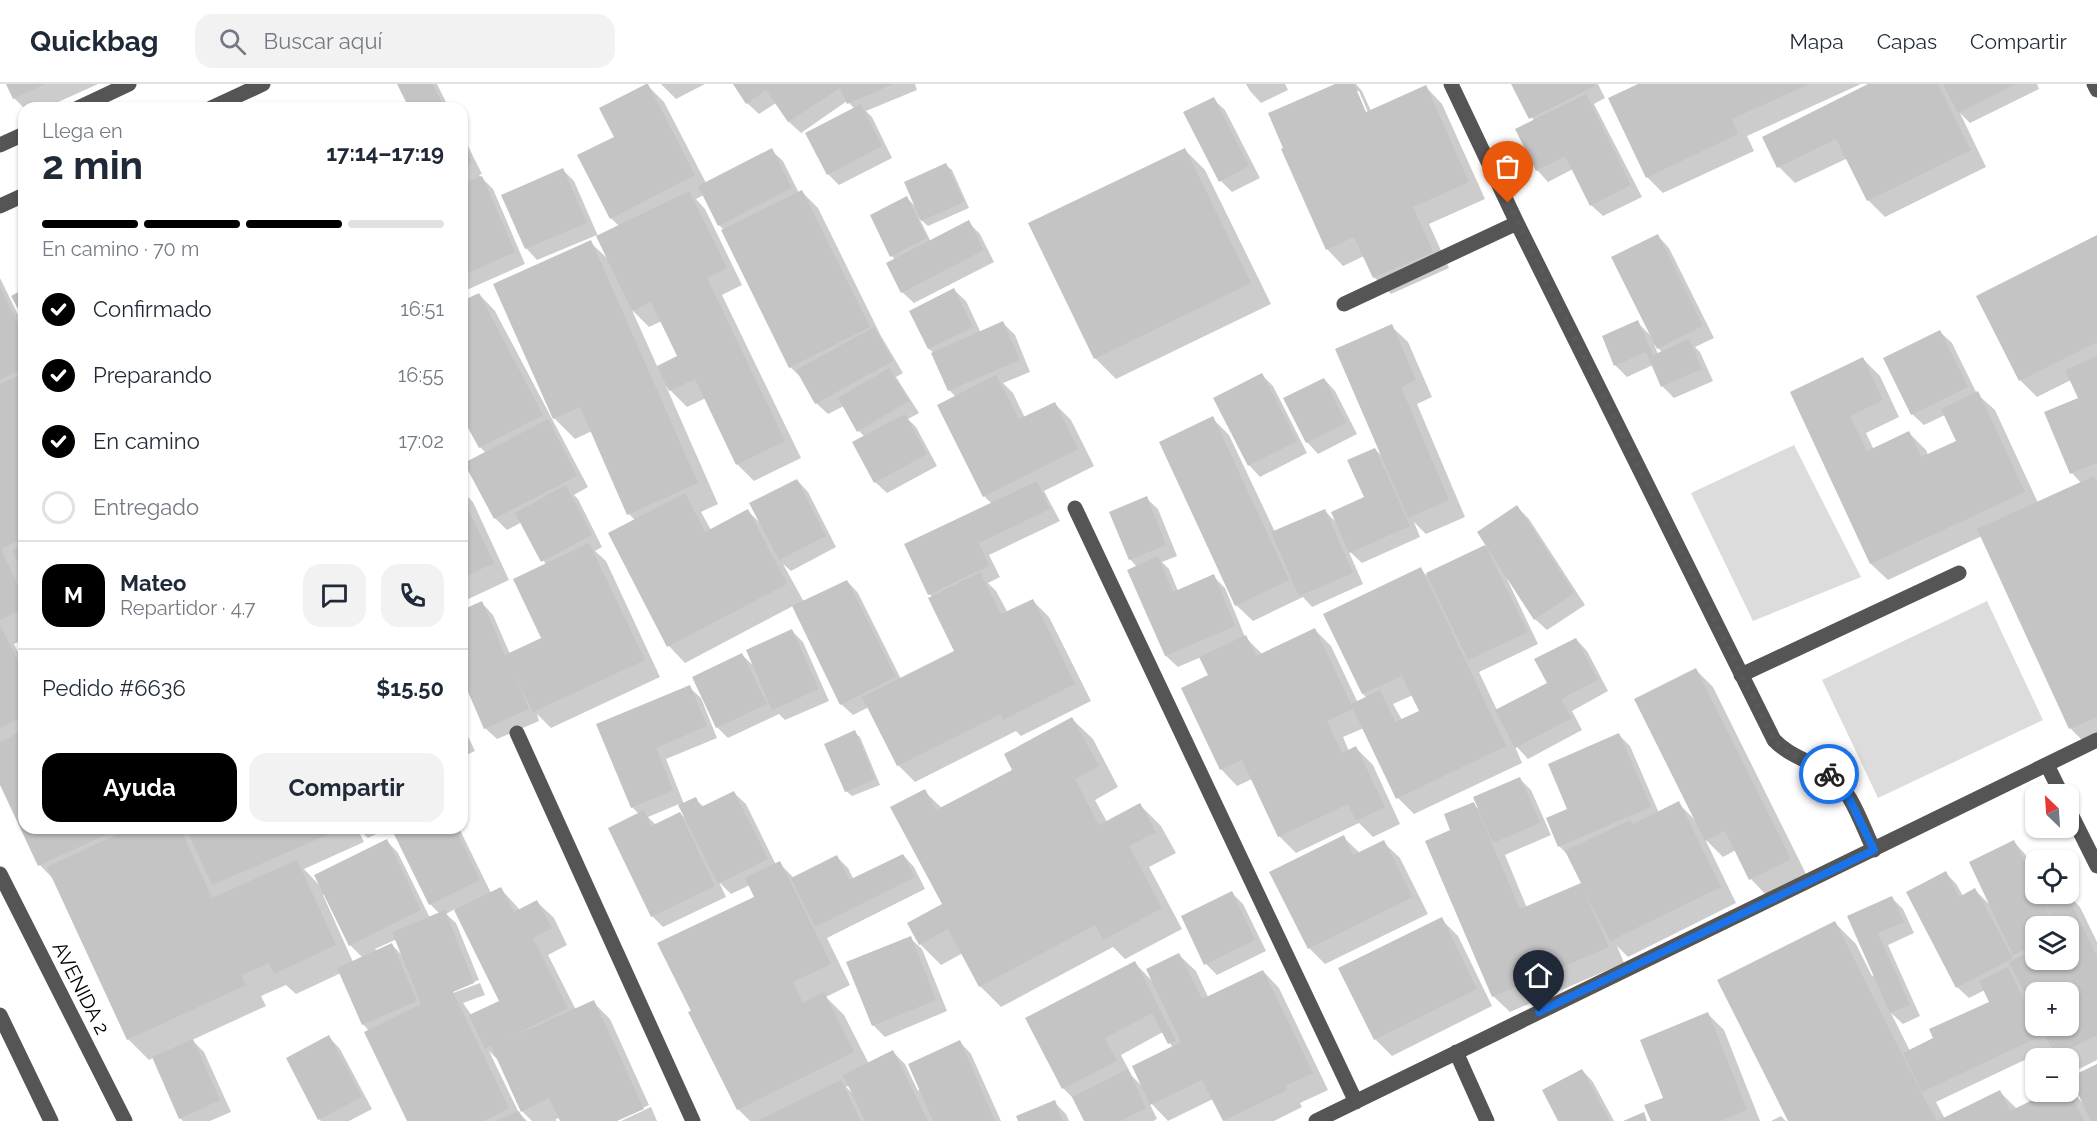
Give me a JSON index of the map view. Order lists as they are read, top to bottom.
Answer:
{
  "streets": {
    "street": ["AVENIDA 2"]
  },
  "north": "top left",
  "page": {
    "header": "Quickbag",
    "search": "Buscar aquí",
    "nav": ["Mapa", "Capas", "Compartir"],
    "heading": ["2 min", "Llega en", "17:14–17:19"],
    "panel": [
      "Mateo",
      "Repartidor · 4.7",
      "Pedido #6636",
      "$15.50"
    ],
    "bar": "En camino · 70 m",
    "list": [
      ["Confirmado", "16:51"],
      ["Preparando", "16:55"],
      ["En camino", "17:02"],
      "Entregado"
    ],
    "round": "M",
    "buttons": ["Ayuda", "Compartir"],
    "map_buttons": ["+", "−"]
  }
}
